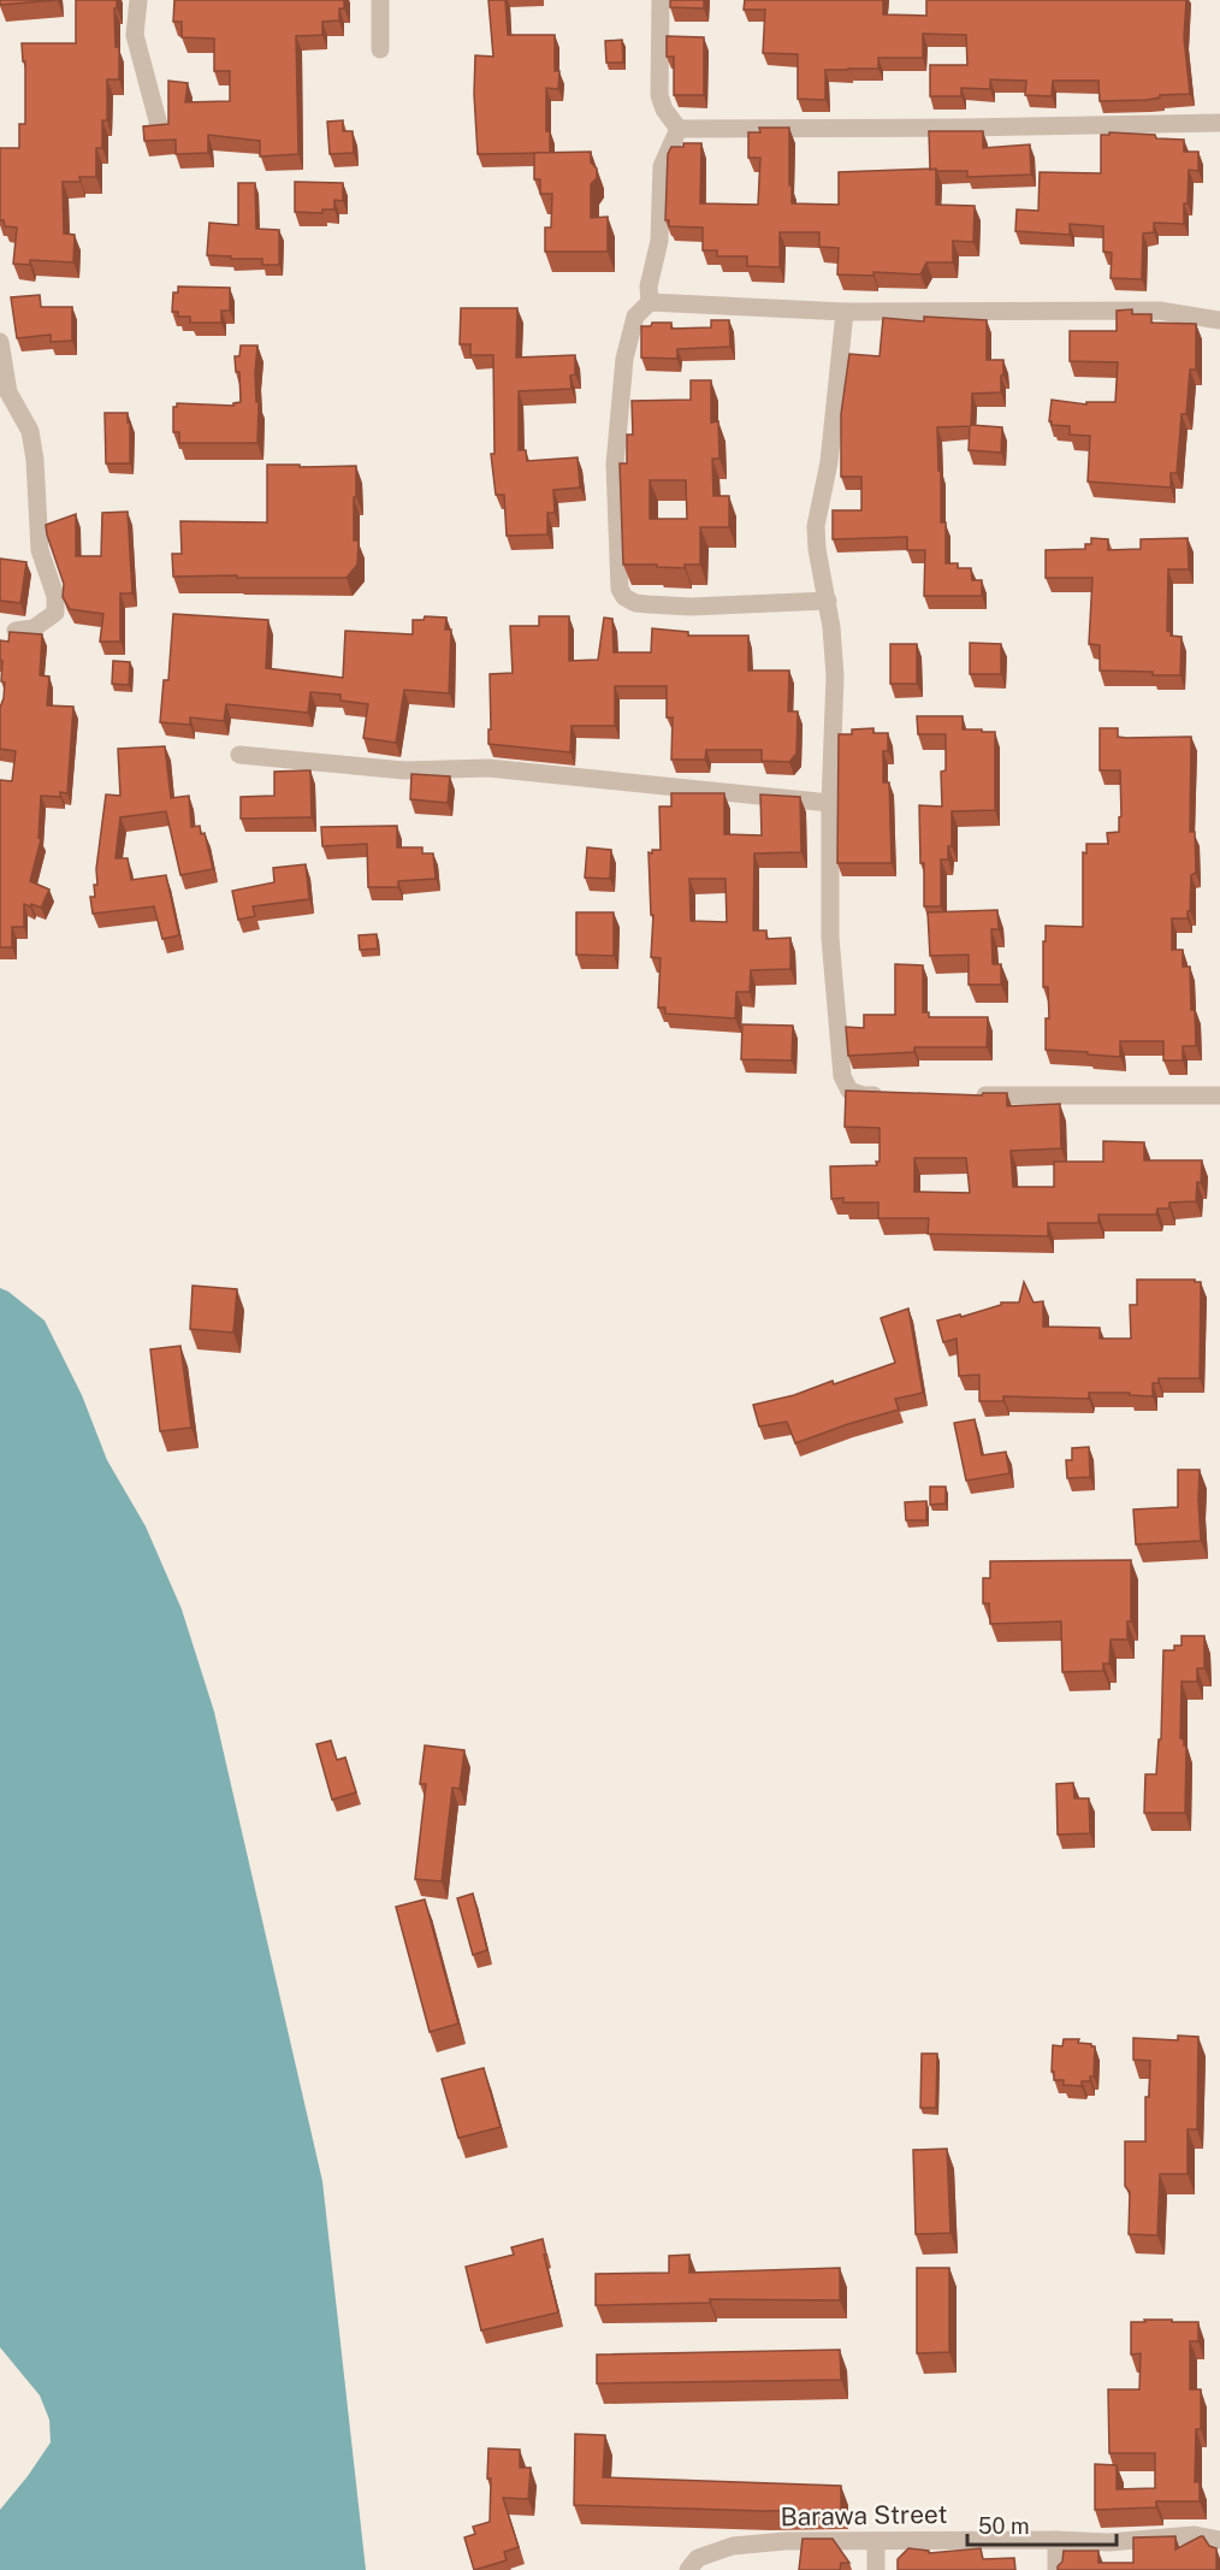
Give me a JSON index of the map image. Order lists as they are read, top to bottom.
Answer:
{
  "streets": {
    "street": ["Barawa Street"]
  },
  "scale_bar": "50 m"
}
